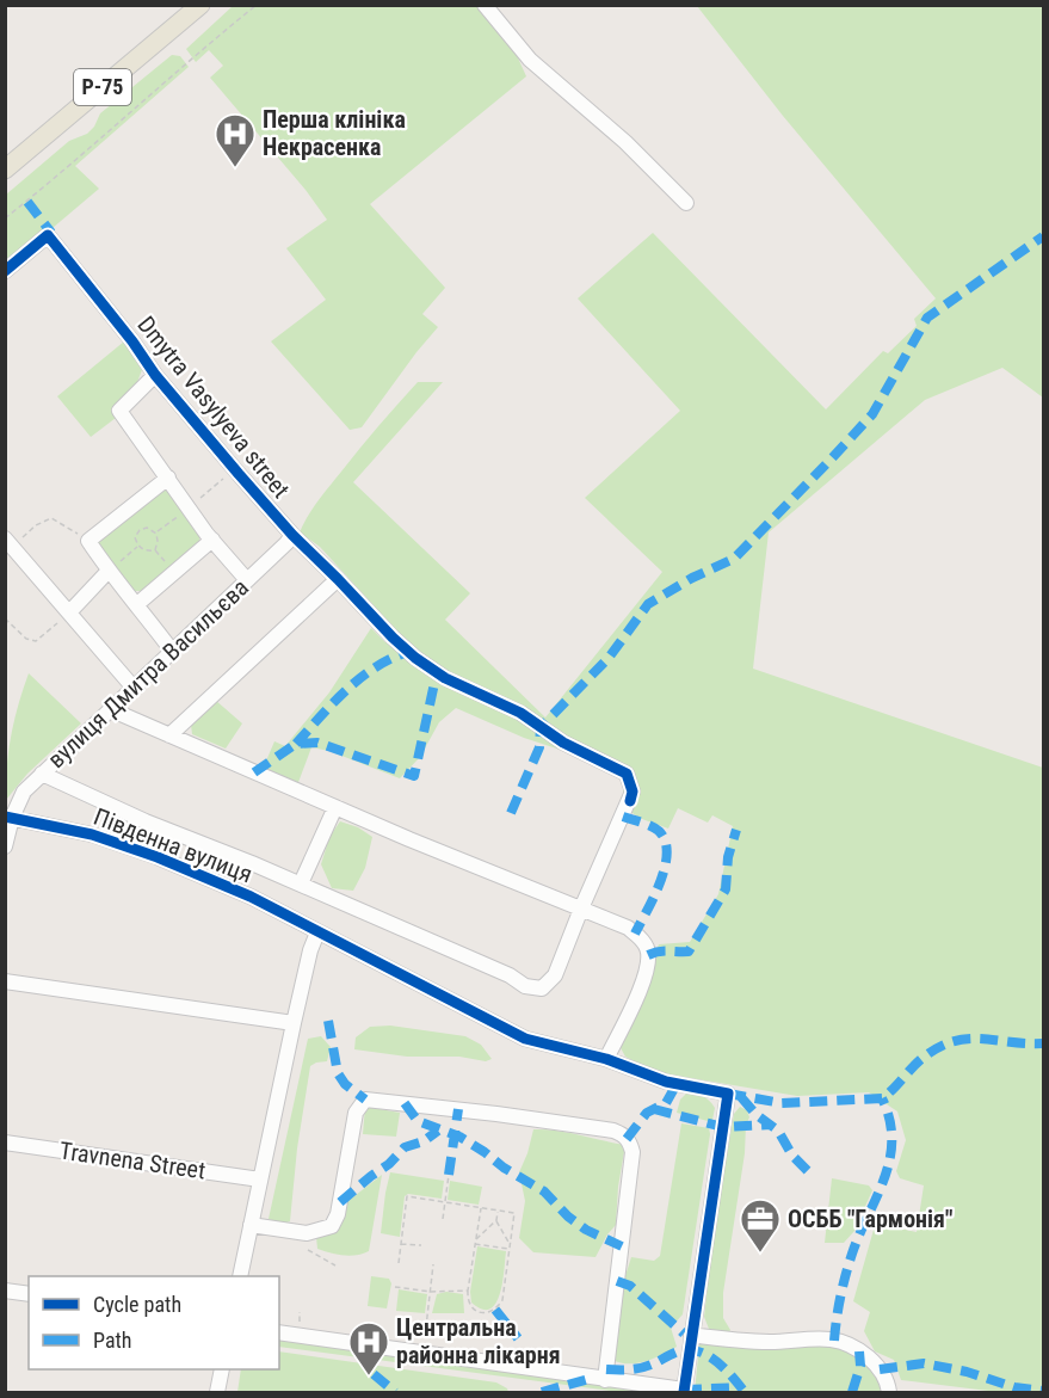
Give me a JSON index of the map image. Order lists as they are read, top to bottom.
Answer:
{
  "streets": {
    "main road": ["Р-75"],
    "street": [
      "Dmytra Vasylyeva street",
      "вулиця Дмитра Васильєва",
      "Південна вулиця",
      "Travnena Street"
    ]
  },
  "crossings": [
    ["Dmytra Vasylyeva street", "вулиця Дмитра Васильєва"],
    ["вулиця Дмитра Васильєва", "Південна вулиця"]
  ],
  "places": {
    "hospital": ["Перша клініка Некрасенка", "Центральна районна лікарня"],
    "office": ["ОСББ \"Гармонія\""]
  },
  "legend": ["Cycle path", "Path"]
}
